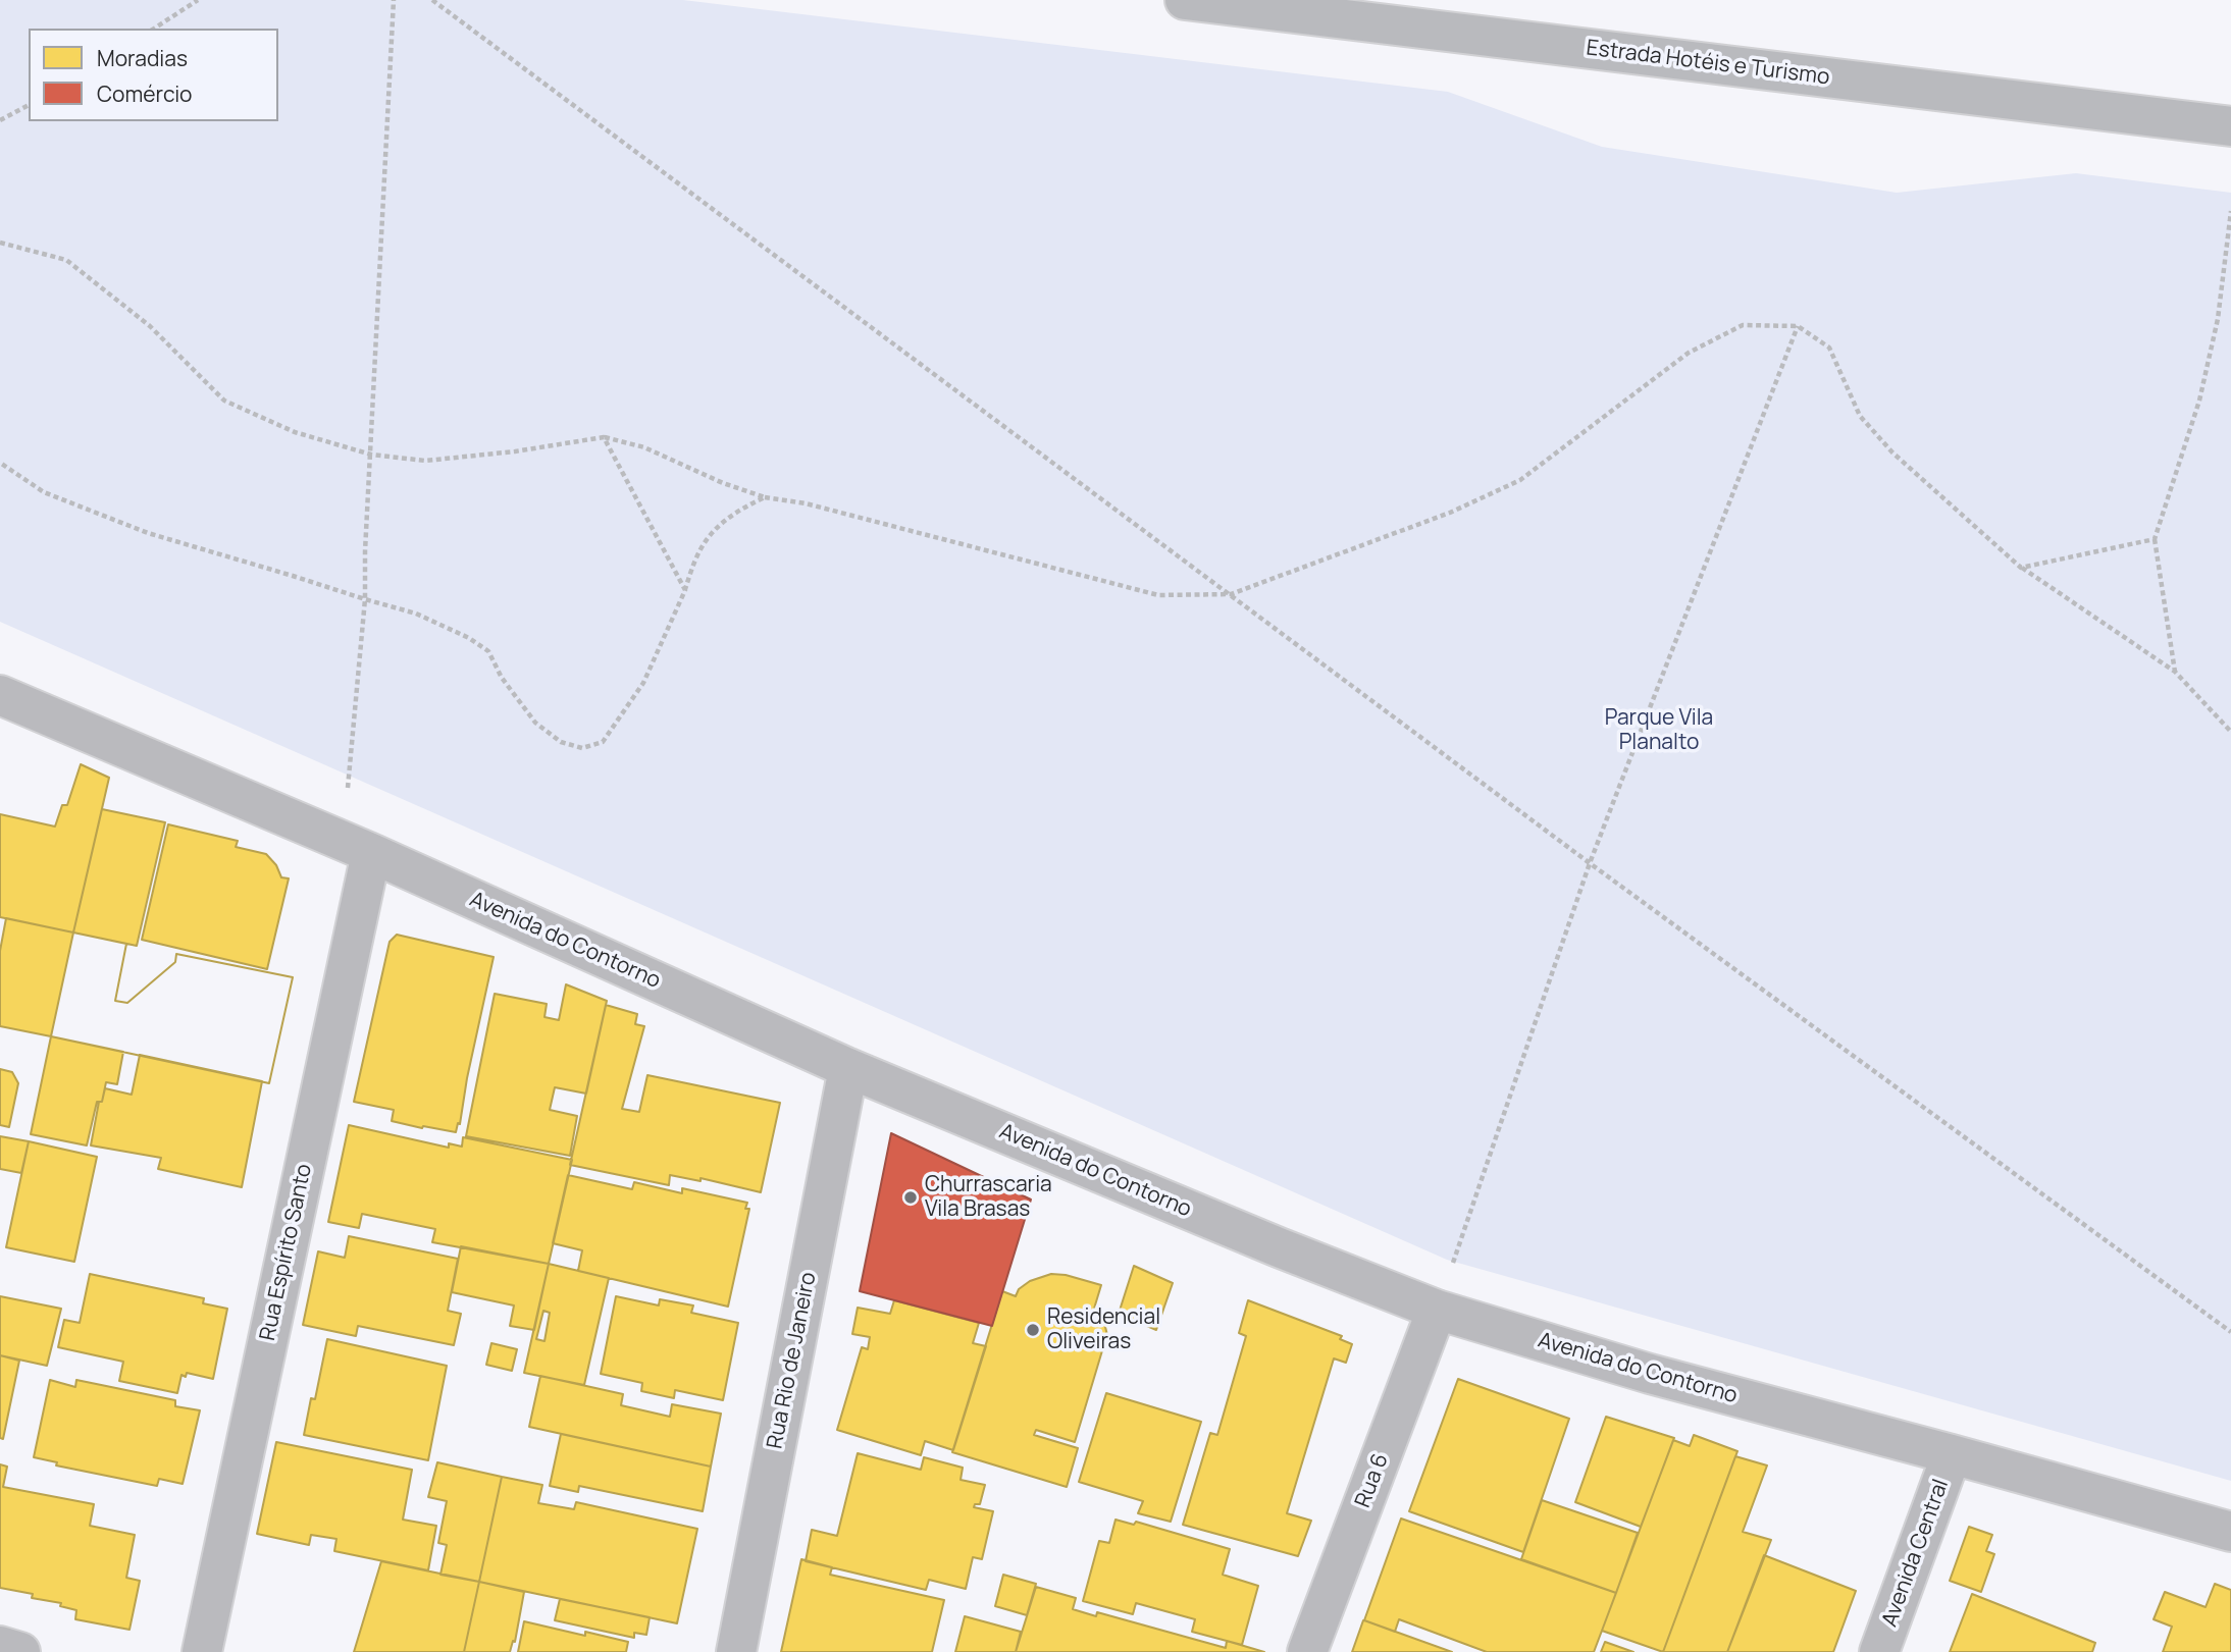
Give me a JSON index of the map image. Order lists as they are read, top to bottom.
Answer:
{
  "streets": {
    "main road": ["Estrada Hotéis e Turismo"],
    "street": [
      "Avenida do Contorno",
      "Rua Espírito Santo",
      "Rua Rio de Janeiro",
      "Rua 6",
      "Avenida Central"
    ]
  },
  "crossings": [
    ["Avenida do Contorno", "Rua Espírito Santo"],
    ["Avenida do Contorno", "Rua Rio de Janeiro"],
    ["Avenida do Contorno", "Rua 6"],
    ["Avenida do Contorno", "Avenida Central"]
  ],
  "parks": ["Parque Vila Planalto"],
  "places": ["Churrascaria Vila Brasas", "Residencial Oliveiras"],
  "legend": ["Moradias", "Comércio"]
}
